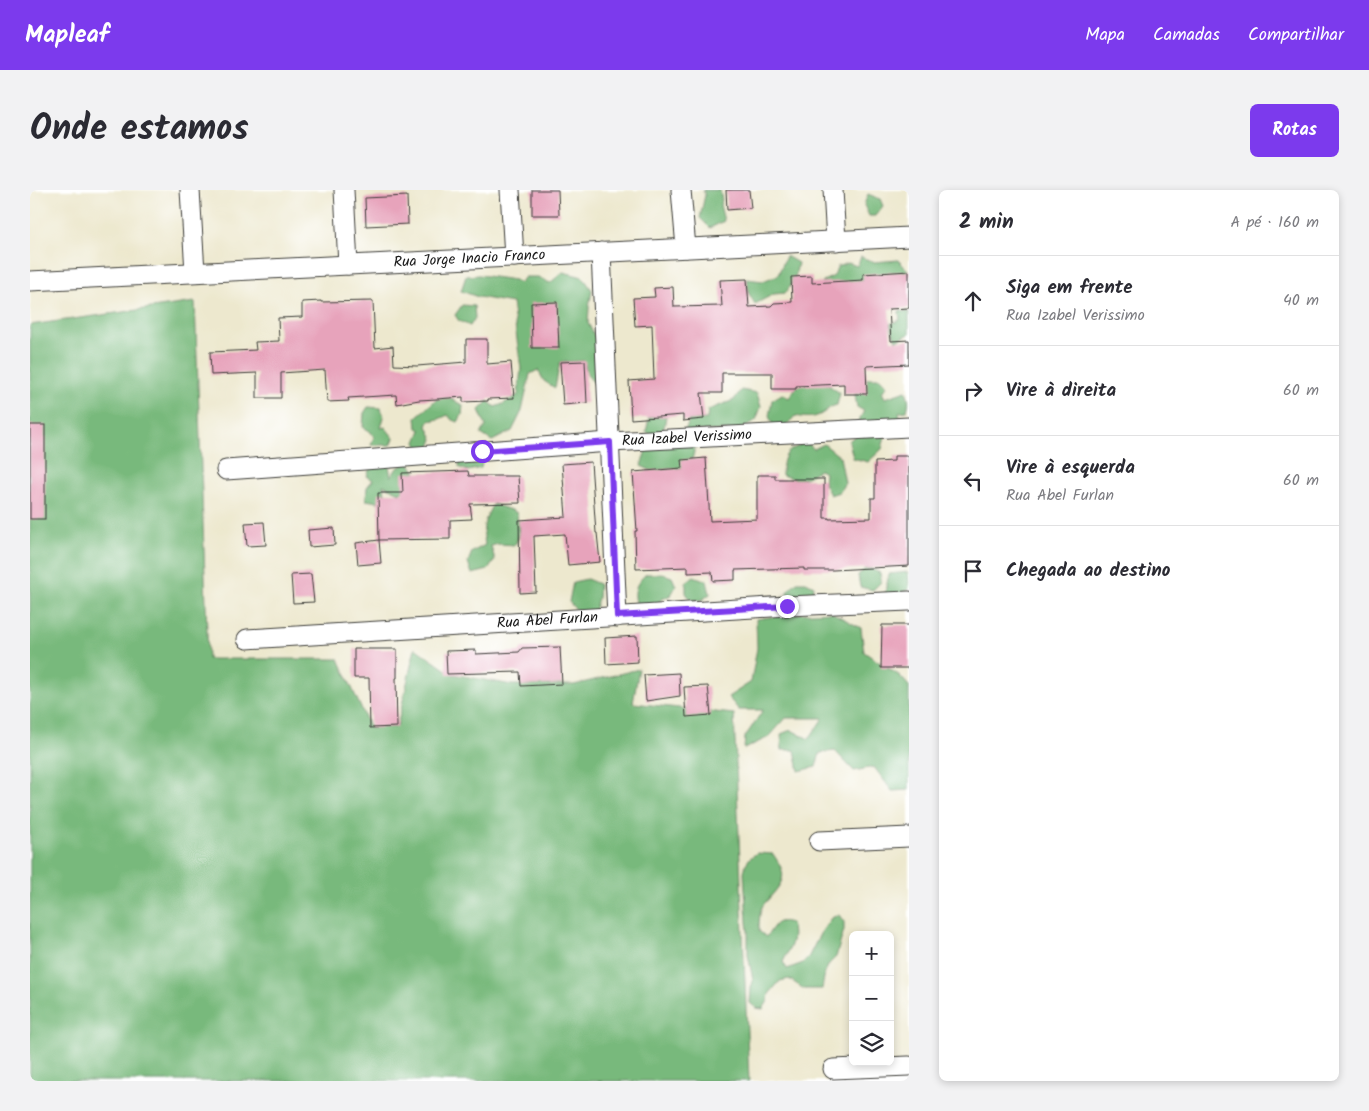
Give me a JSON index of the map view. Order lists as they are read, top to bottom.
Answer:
{
  "streets": {
    "street": ["Rua Jorge Inacio Franco", "Rua Izabel Verissimo", "Rua Abel Furlan"]
  },
  "page": {
    "header": "Mapleaf",
    "nav": ["Mapa", "Camadas", "Compartilhar"],
    "title": "Onde estamos",
    "buttons": "Rotas",
    "heading": ["2 min", "A pé · 160 m"],
    "list": [
      ["Siga em frente", "Rua Izabel Verissimo", "40 m"],
      ["Vire à direita", "60 m"],
      ["Vire à esquerda", "Rua Abel Furlan", "60 m"],
      "Chegada ao destino"
    ],
    "map_buttons": ["+", "−"]
  }
}
